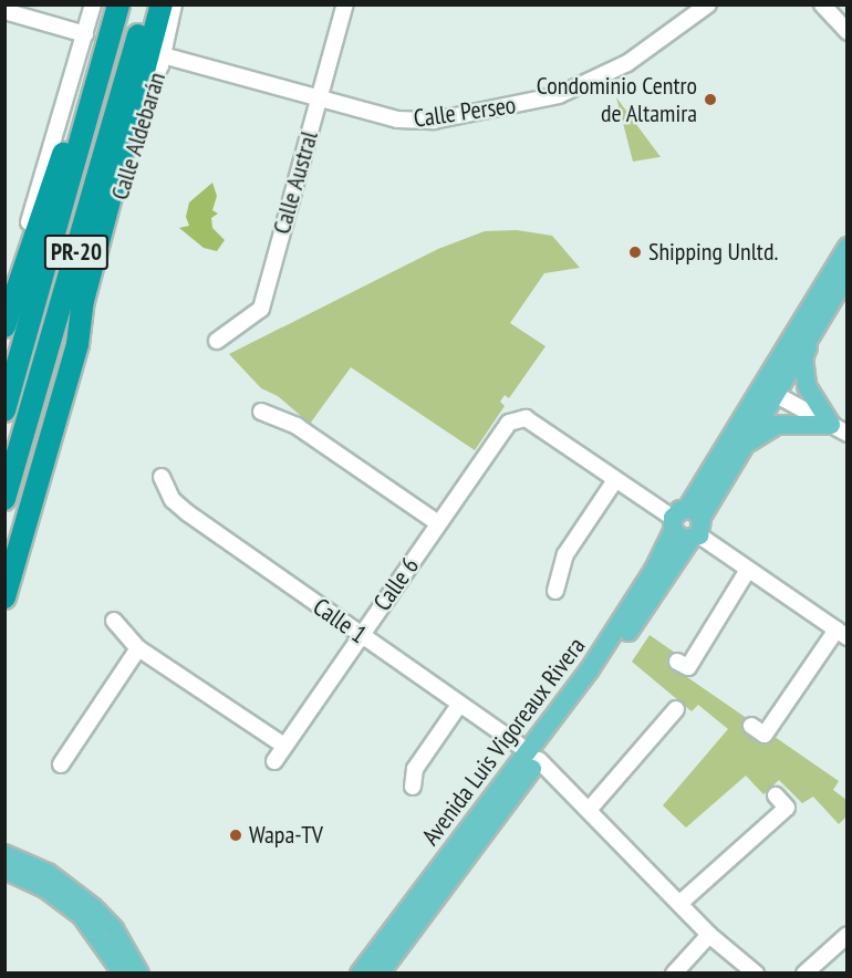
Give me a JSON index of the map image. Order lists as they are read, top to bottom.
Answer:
{
  "streets": {
    "highway": ["PR-20"],
    "main road": ["Avenida Luis Vigoreaux Rivera"],
    "street": [
      "Calle Perseo",
      "Calle Aldebarán",
      "Calle Austral",
      "Calle 6",
      "Calle 1"
    ]
  },
  "crossings": [
    ["Calle Perseo", "Calle Aldebarán"],
    ["Calle Perseo", "Calle Austral"],
    ["Calle 6", "Calle 1"],
    ["Calle 1", "Avenida Luis Vigoreaux Rivera"]
  ],
  "places": ["Condominio Centro de Altamira", "Shipping Unltd.", "Wapa-TV"]
}
